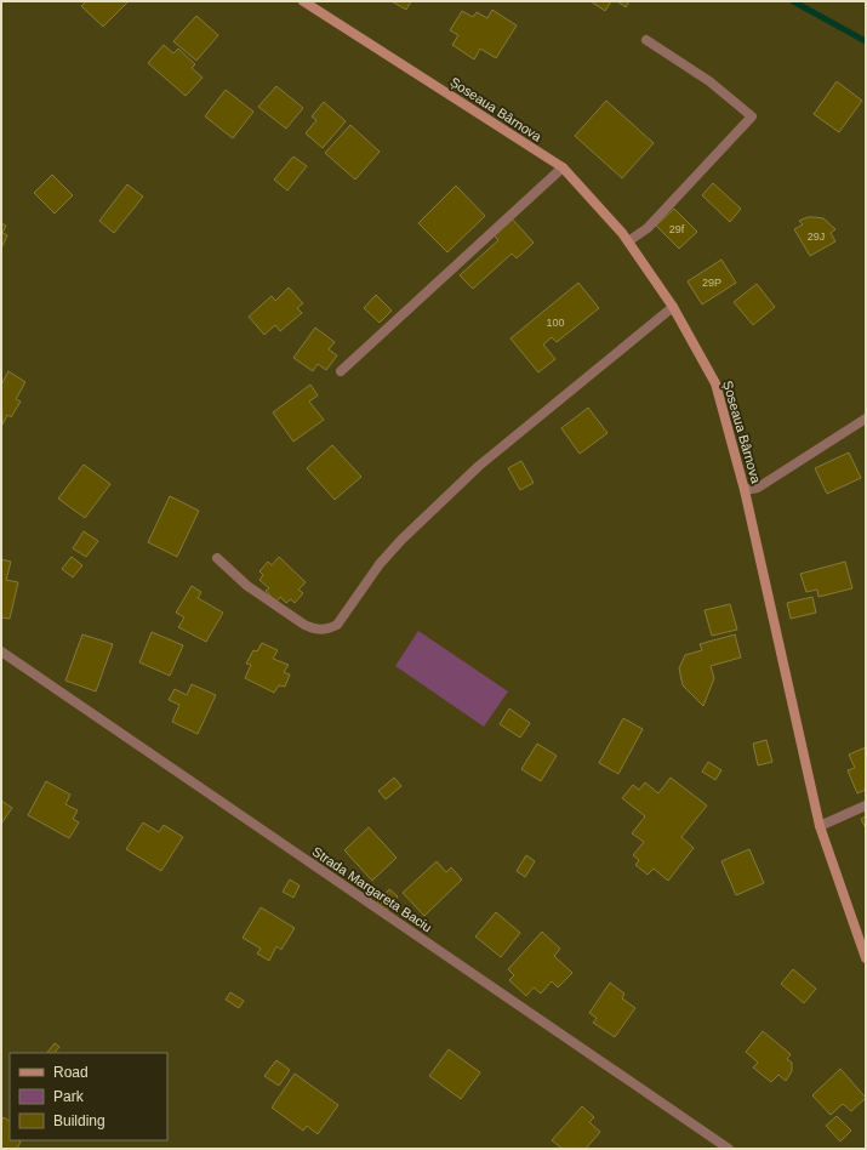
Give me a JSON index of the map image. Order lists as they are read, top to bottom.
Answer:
{
  "streets": {
    "main road": ["Șoseaua Bârnova"],
    "street": ["Strada Margareta Baciu"]
  },
  "house_numbers": [
    "29f",
    "29J",
    "29P",
    "100"
  ],
  "legend": ["Road", "Park", "Building"]
}
